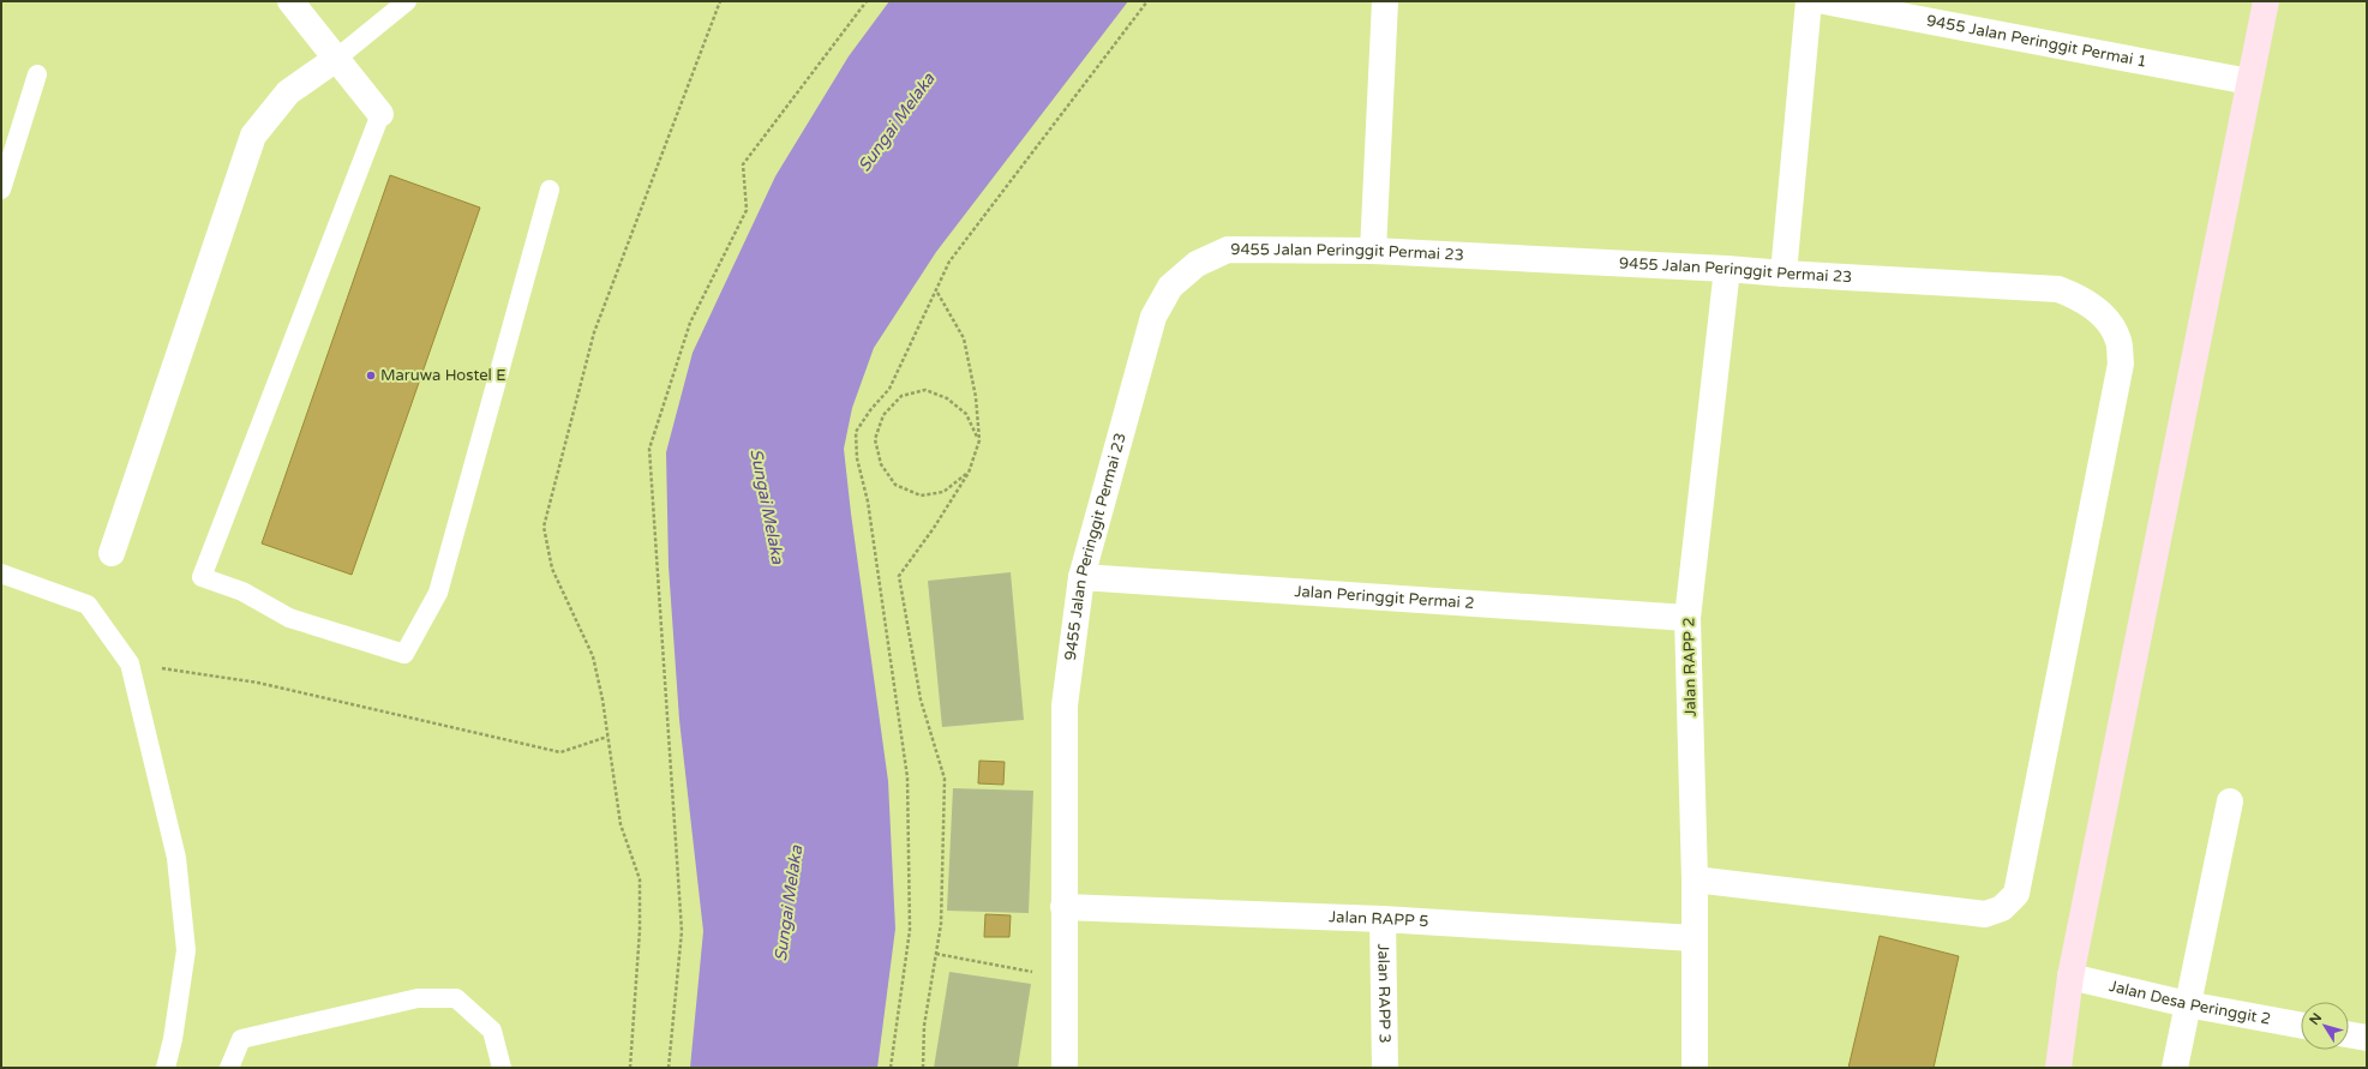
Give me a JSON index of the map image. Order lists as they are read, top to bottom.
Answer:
{
  "streets": {
    "street": [
      "9455 Jalan Peringgit Permai 1",
      "9455 Jalan Peringgit Permai 23",
      "Jalan Peringgit Permai 2",
      "Jalan RAPP 2",
      "Jalan RAPP 5",
      "Jalan RAPP 3",
      "Jalan Desa Peringgit 2"
    ]
  },
  "crossings": [
    ["9455 Jalan Peringgit Permai 23", "Jalan Peringgit Permai 2"],
    ["9455 Jalan Peringgit Permai 23", "Jalan RAPP 2"],
    ["9455 Jalan Peringgit Permai 23", "Jalan RAPP 5"],
    ["Jalan Peringgit Permai 2", "Jalan RAPP 2"],
    ["Jalan RAPP 2", "Jalan RAPP 5"],
    ["Jalan RAPP 5", "Jalan RAPP 3"]
  ],
  "water": ["Sungai Melaka"],
  "places": ["Maruwa Hostel E"],
  "north": "top left"
}
